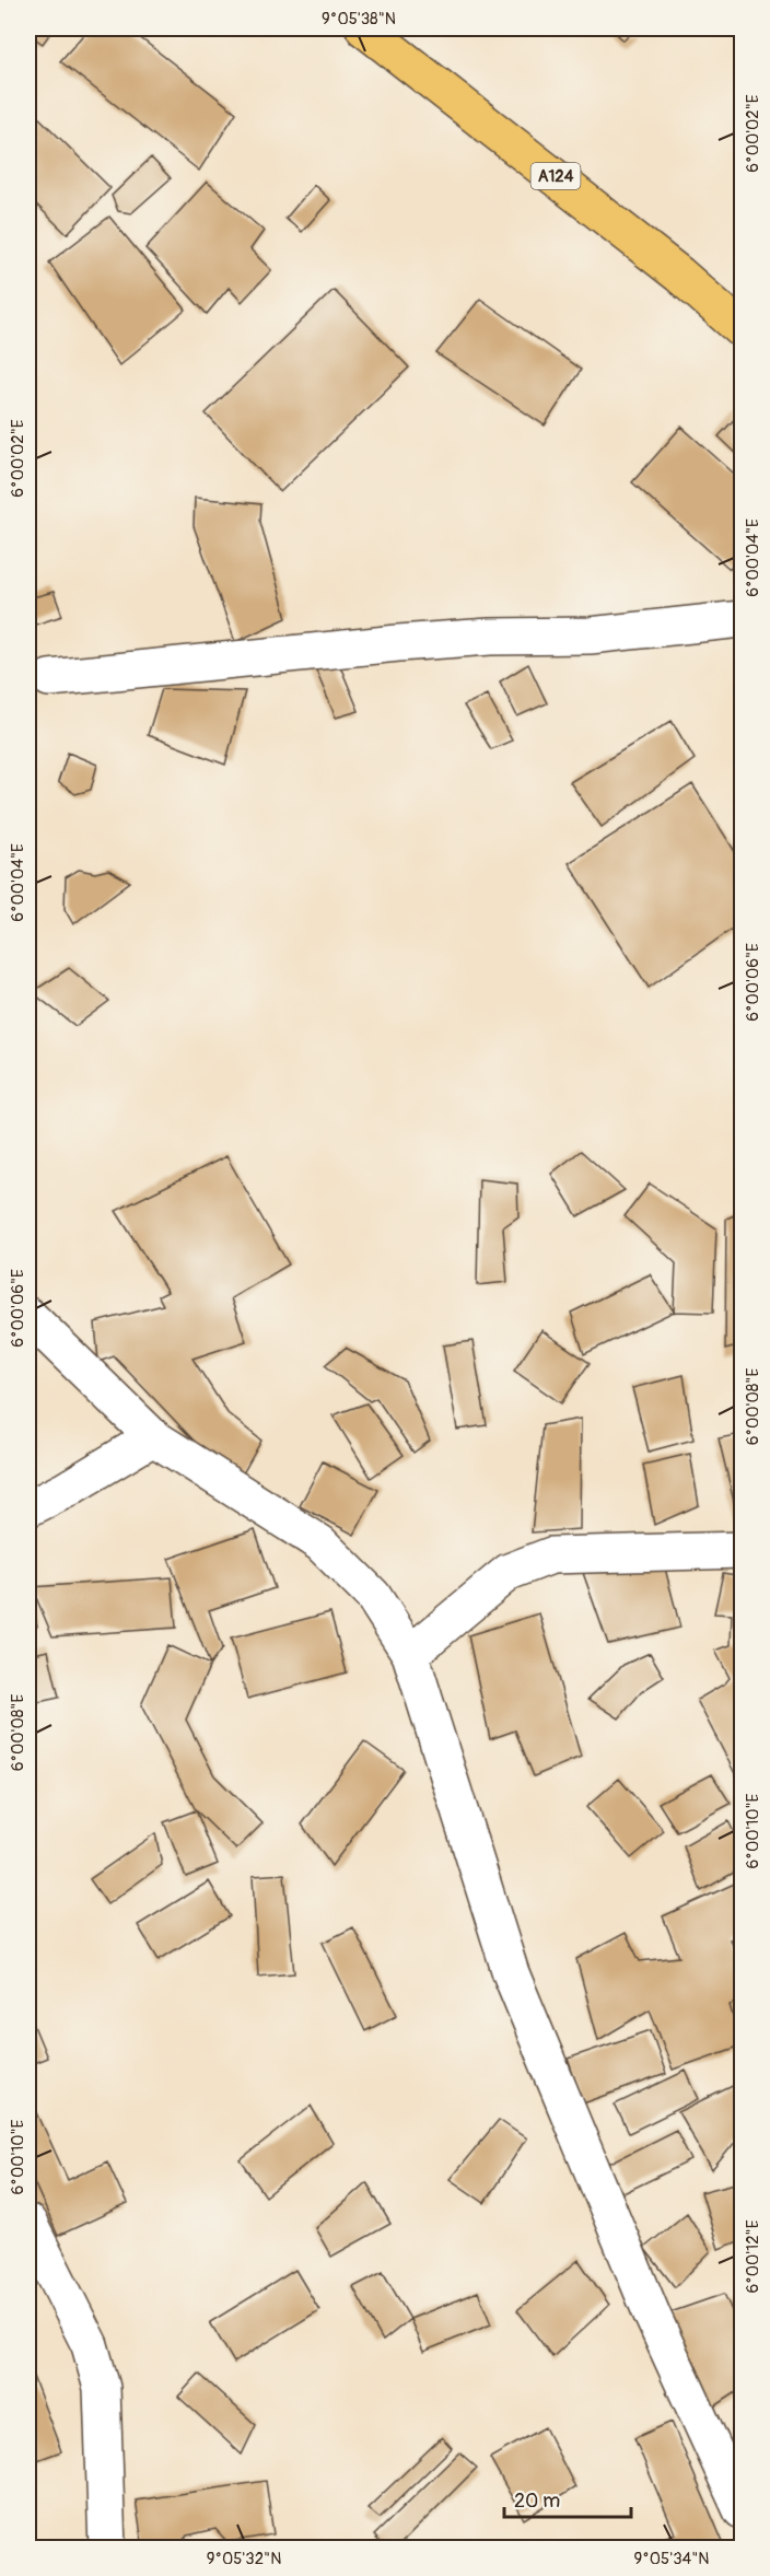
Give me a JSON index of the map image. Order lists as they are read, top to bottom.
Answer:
{
  "streets": {
    "highway": ["A124"]
  },
  "scale_bar": "20 m",
  "coordinates": [
    "9°05'38\"N",
    "6°00'02\"E",
    "6°00'04\"E",
    "6°00'06\"E",
    "6°00'08\"E",
    "6°00'10\"E",
    "6°00'12\"E",
    "9°05'32\"N",
    "9°05'34\"N"
  ]
}
